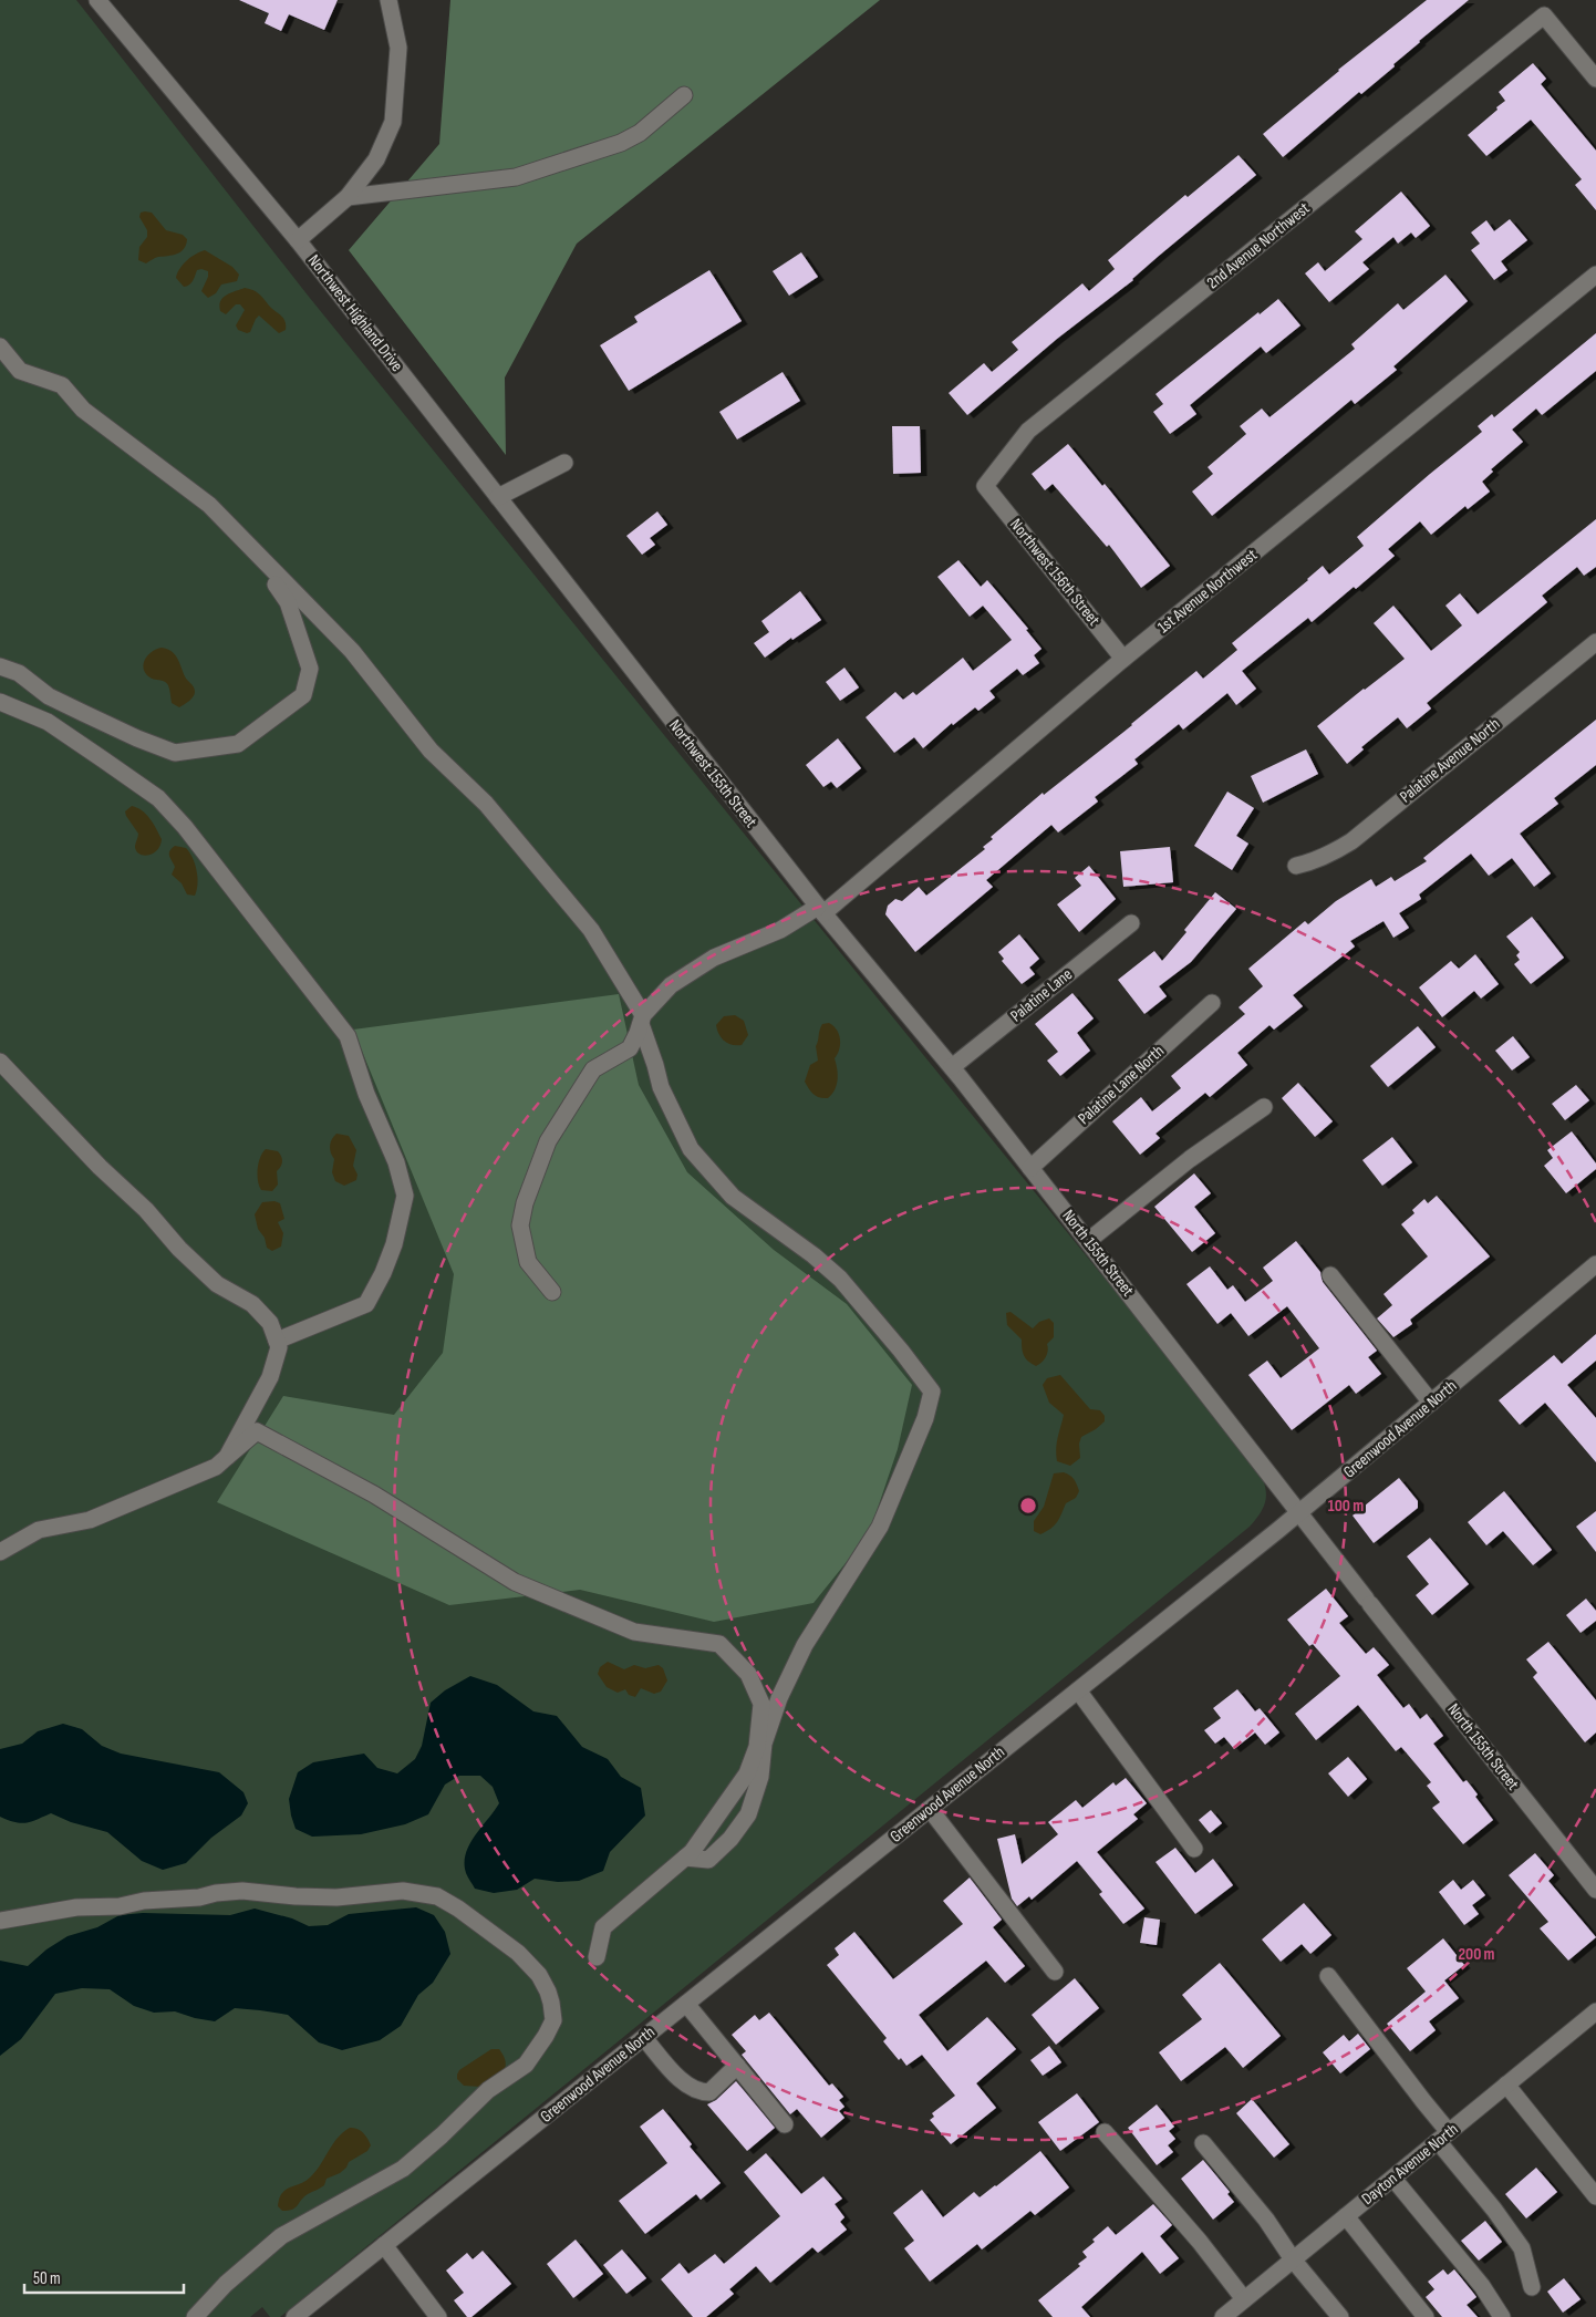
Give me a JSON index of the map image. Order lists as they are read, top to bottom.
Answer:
{
  "streets": {
    "street": [
      "2nd Avenue Northwest",
      "Northwest Highland Drive",
      "Northwest 156th Street",
      "1st Avenue Northwest",
      "Palatine Avenue North",
      "Northwest 155th Street",
      "Palatine Lane",
      "Palatine Lane North",
      "North 155th Street",
      "Greenwood Avenue North",
      "Dayton Avenue North"
    ]
  },
  "crossings": [
    ["2nd Avenue Northwest", "Northwest 156th Street"],
    ["Northwest Highland Drive", "Northwest 155th Street"],
    ["Northwest 156th Street", "1st Avenue Northwest"],
    ["1st Avenue Northwest", "Northwest 155th Street"],
    ["1st Avenue Northwest", "North 155th Street"],
    ["Northwest 155th Street", "North 155th Street"],
    ["Palatine Lane", "North 155th Street"],
    ["Palatine Lane North", "North 155th Street"],
    ["North 155th Street", "Greenwood Avenue North"]
  ],
  "scale_bar": "50 m",
  "rings": ["100 m", "200 m"]
}
